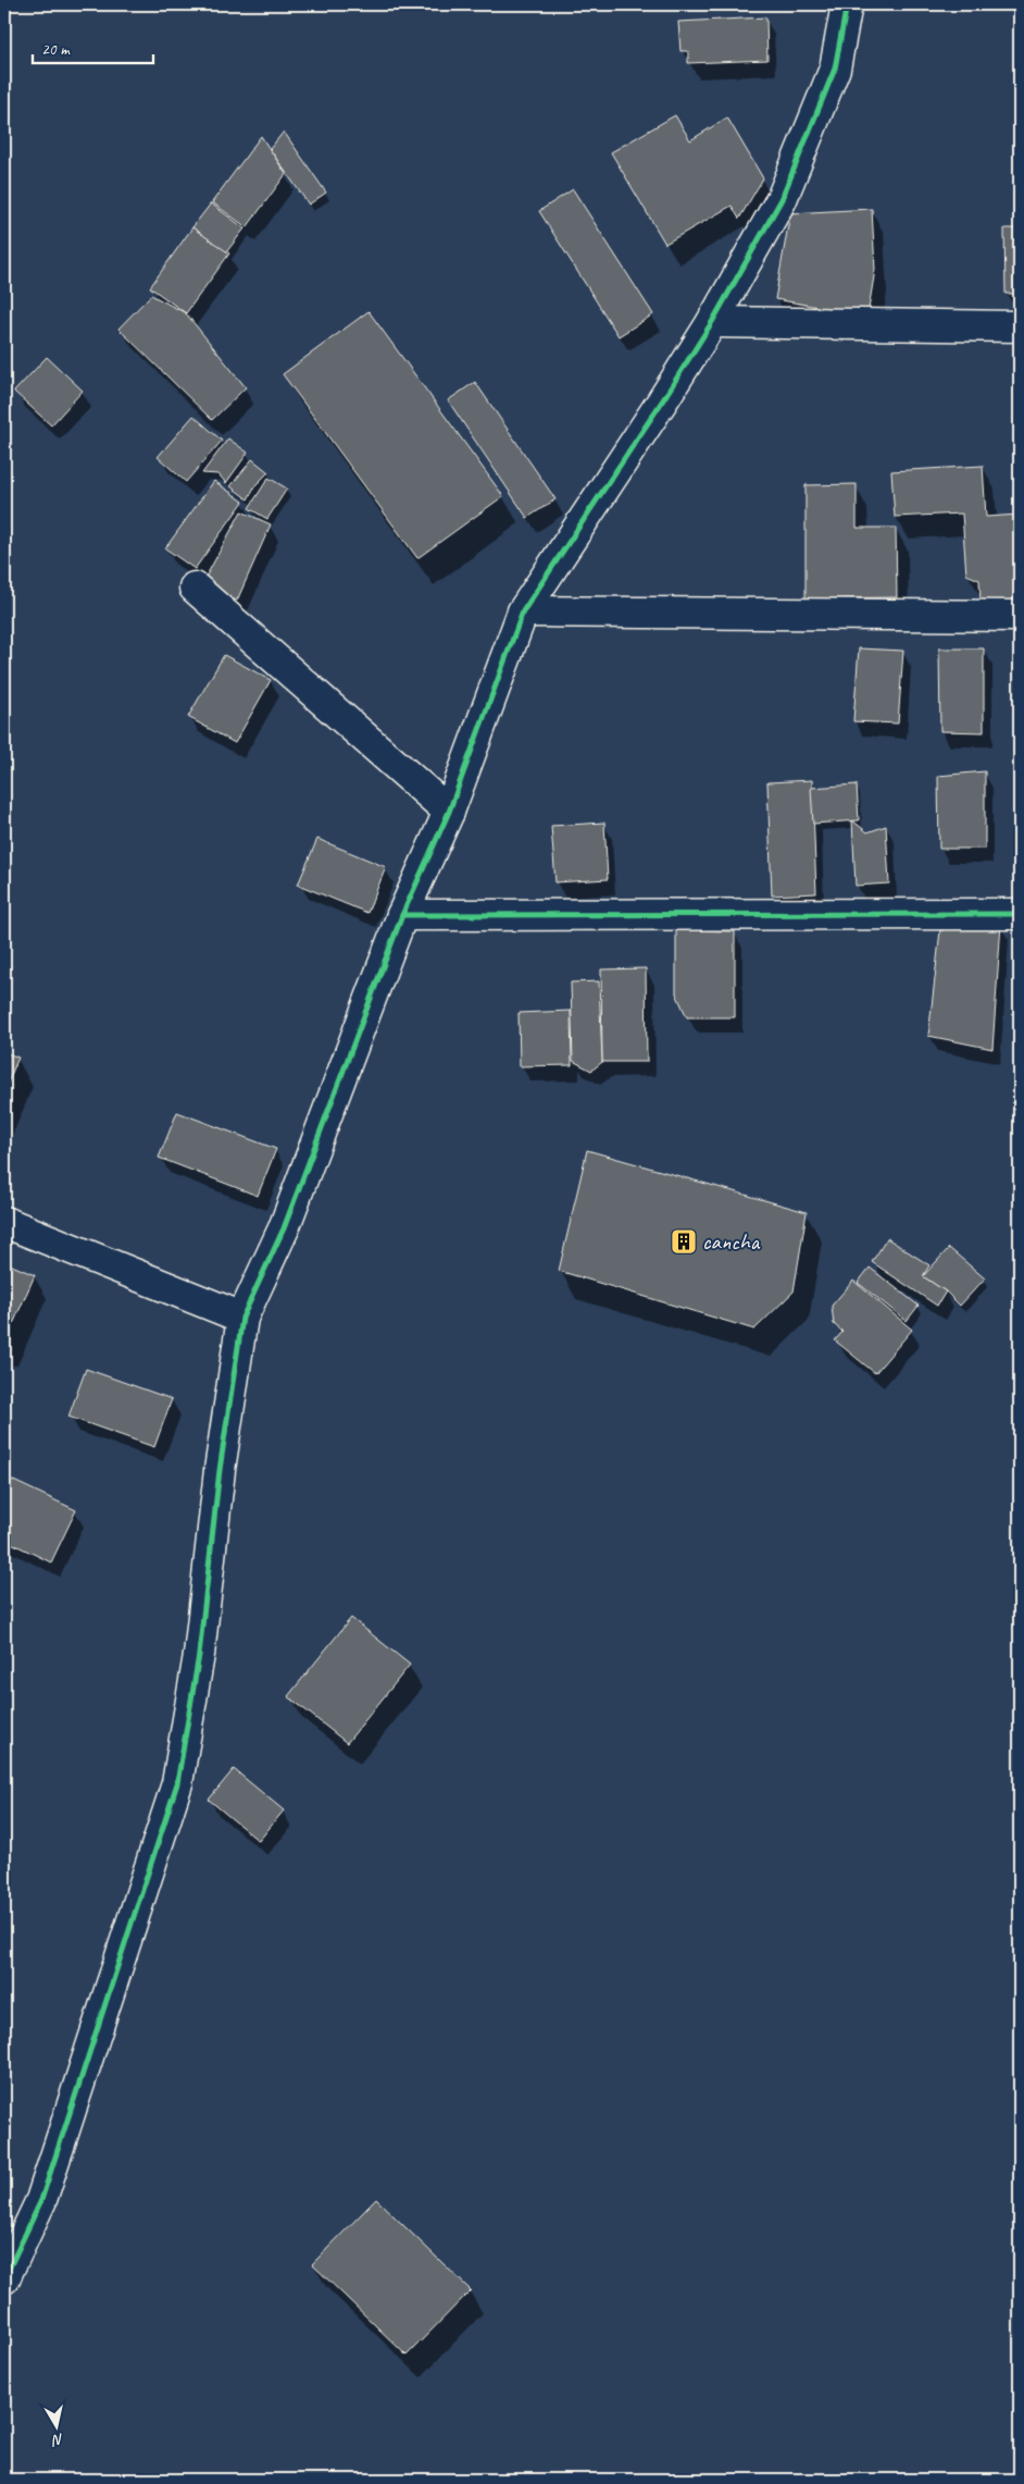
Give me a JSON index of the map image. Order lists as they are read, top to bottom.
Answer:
{
  "places": {
    "building": ["cancha"]
  },
  "scale_bar": "20 m",
  "north": "bottom"
}
